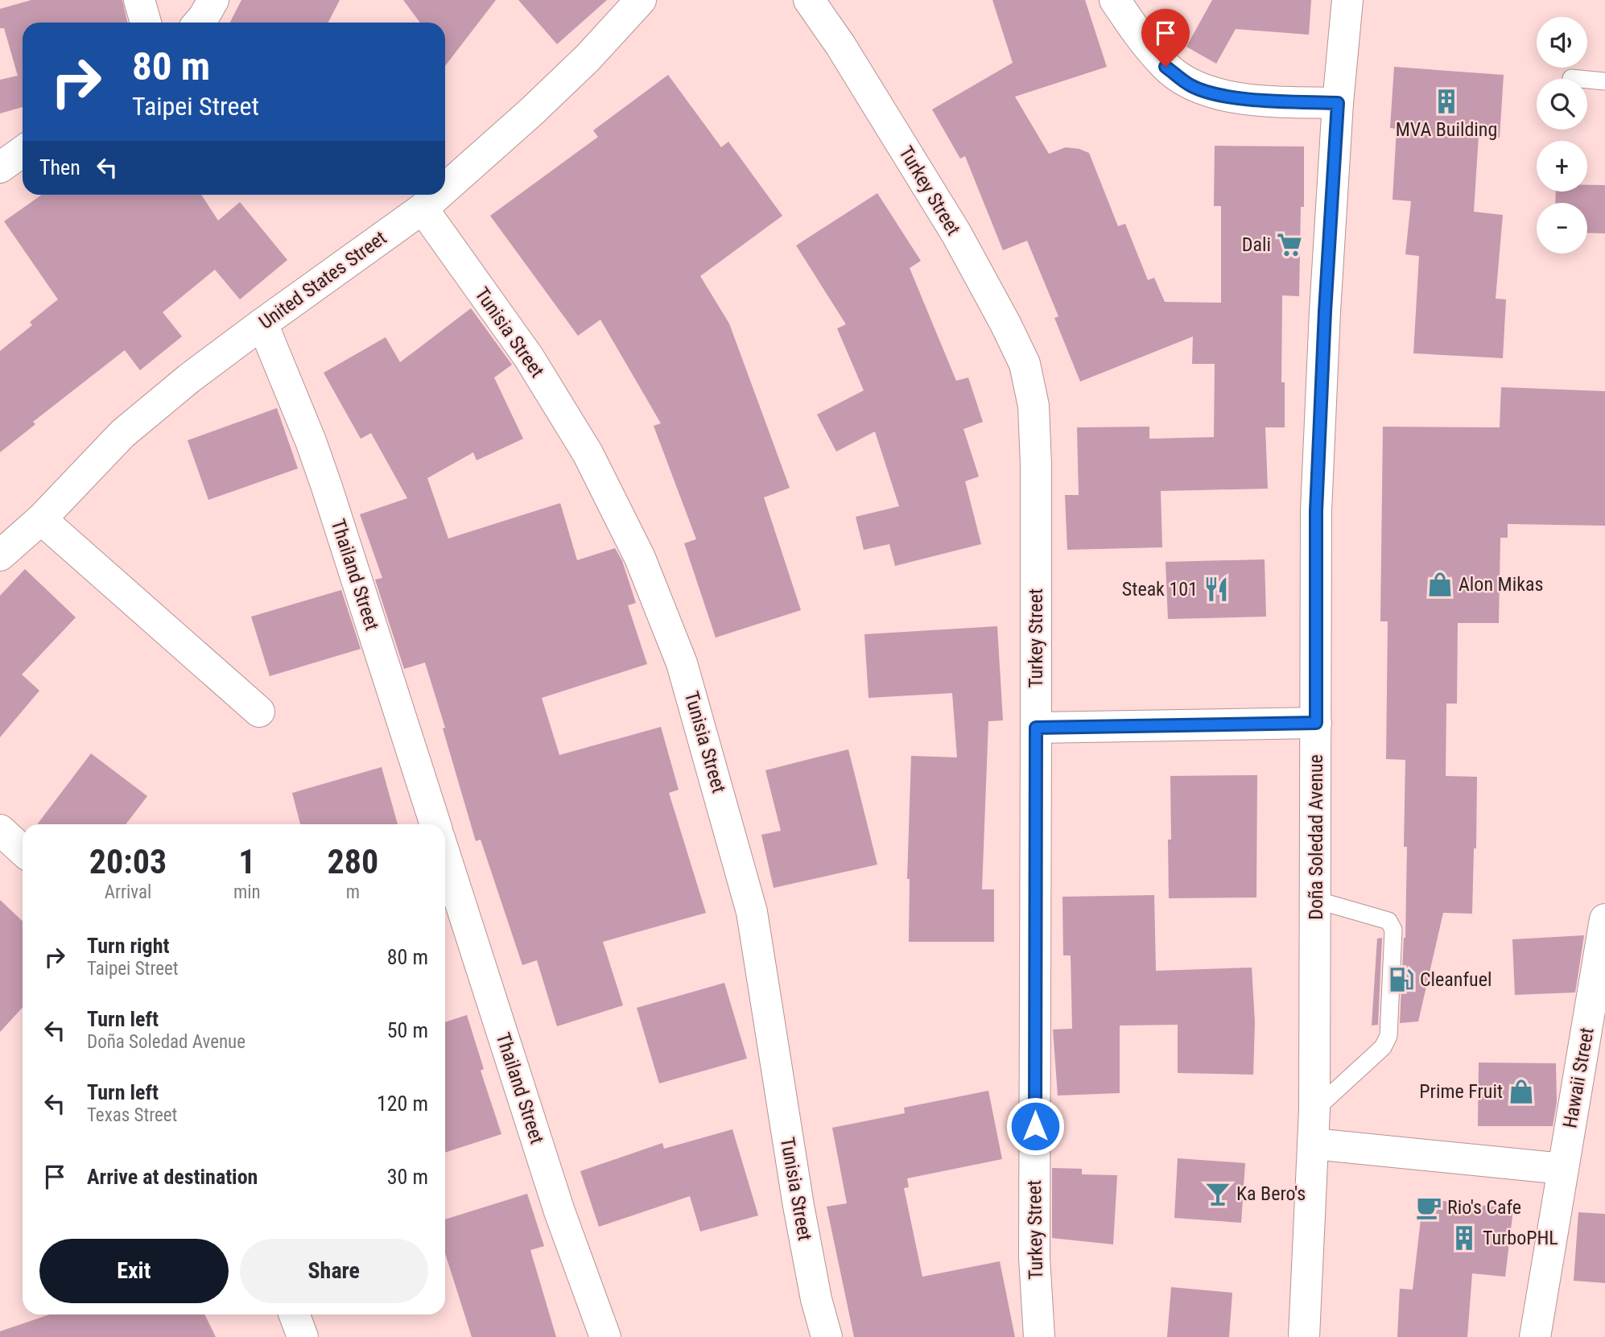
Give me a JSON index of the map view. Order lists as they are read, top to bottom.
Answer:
{
  "streets": {
    "street": [
      "Turkey Street",
      "United States Street",
      "Tunisia Street",
      "Thailand Street",
      "Doña Soledad Avenue",
      "Hawaii Street"
    ]
  },
  "crossings": [
    ["United States Street", "Tunisia Street"],
    ["United States Street", "Thailand Street"]
  ],
  "places": {
    "building": ["MVA Building", "TurboPHL"],
    "supermarket": ["Dali"],
    "shop": ["Alon Mikas", "Prime Fruit"],
    "restaurant": ["Steak 101"],
    "fuel station": ["Cleanfuel"],
    "bar": ["Ka Bero's"],
    "cafe": ["Rio's Cafe"]
  },
  "page": {
    "map_buttons": ["+", "−"],
    "turn": ["80 m", "Taipei Street"],
    "then": "Then",
    "eta": [
      "20:03",
      "Arrival",
      "1",
      "min",
      "280",
      "m"
    ],
    "list": [
      {
        "name": "Turn right",
        "note": "Taipei Street",
        "value": "80 m"
      },
      {
        "name": "Turn left",
        "note": "Doña Soledad Avenue",
        "value": "50 m"
      },
      {
        "name": "Turn left",
        "note": "Texas Street",
        "value": "120 m"
      },
      {
        "name": "Arrive at destination",
        "value": "30 m"
      }
    ],
    "buttons": ["Exit", "Share"]
  }
}
